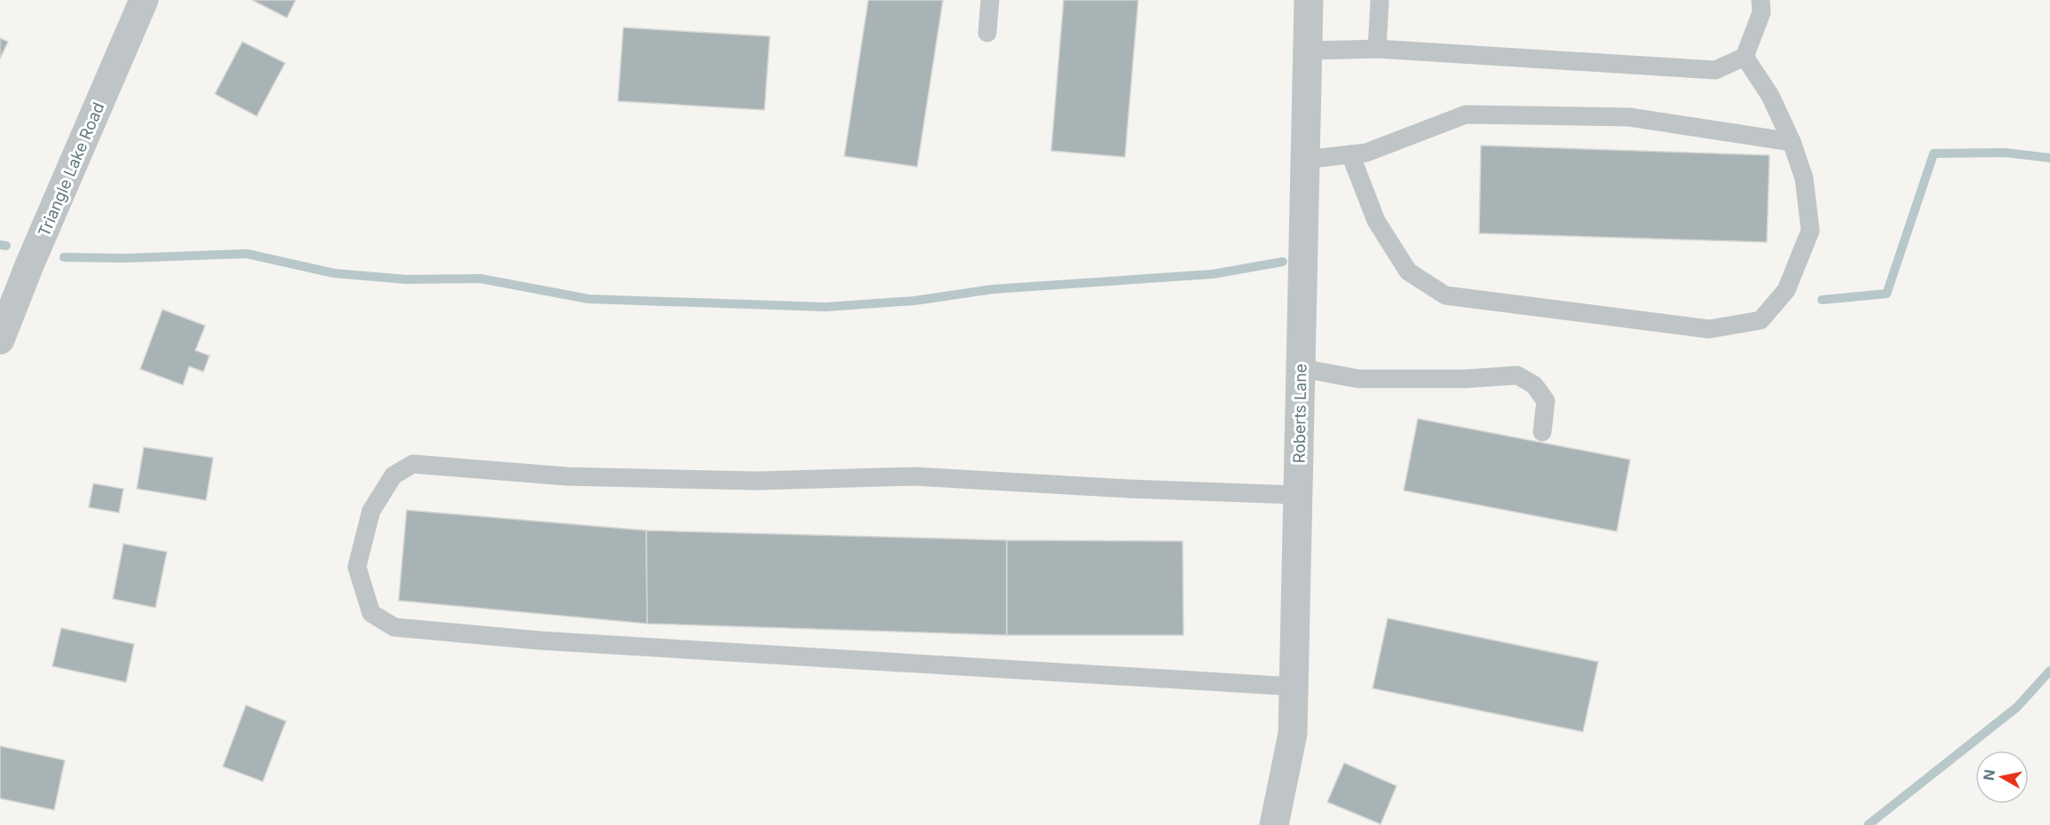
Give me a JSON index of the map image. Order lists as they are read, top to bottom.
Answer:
{
  "streets": {
    "street": ["Triangle Lake Road", "Roberts Lane"]
  },
  "north": "left"
}
